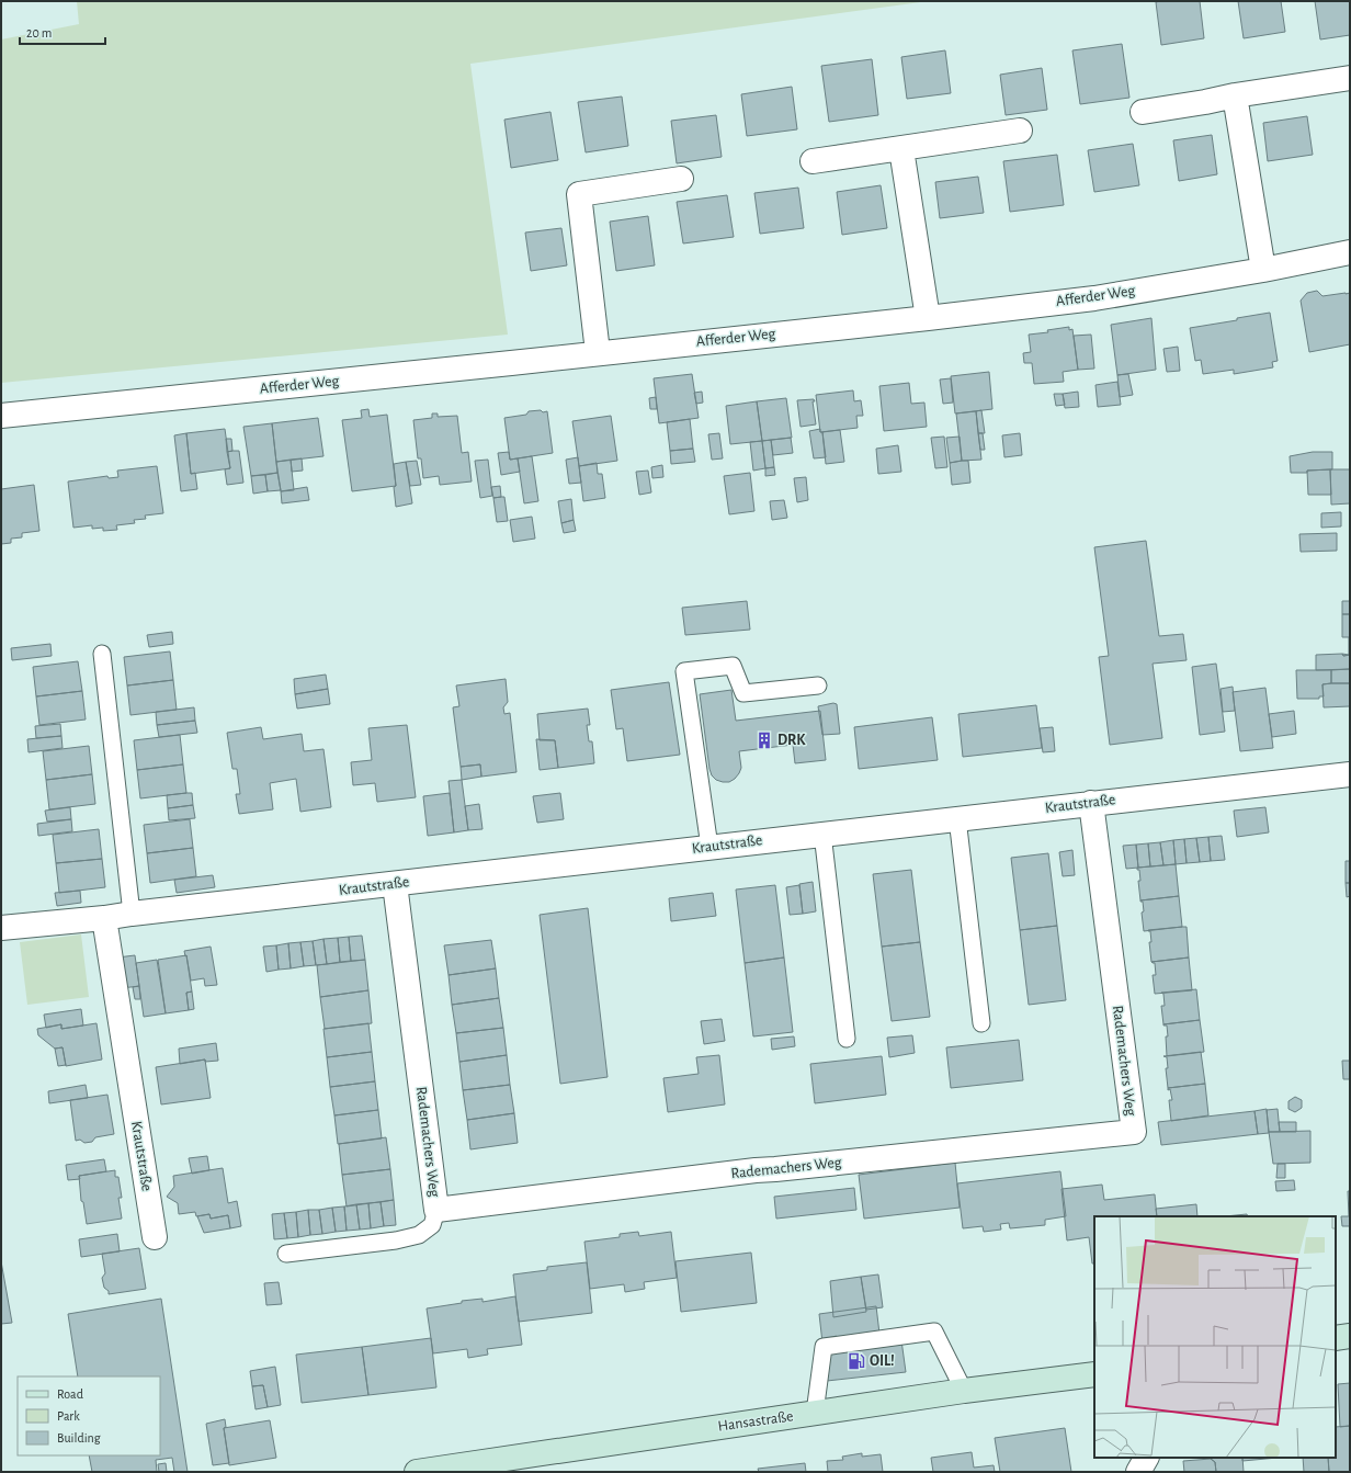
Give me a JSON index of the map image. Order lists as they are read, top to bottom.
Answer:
{
  "streets": {
    "main road": ["Hansastraße"],
    "street": ["Afferder Weg", "Krautstraße", "Rademachers Weg"]
  },
  "crossings": [
    ["Krautstraße", "Rademachers Weg"]
  ],
  "places": {
    "building": ["DRK"],
    "fuel station": ["OIL!"]
  },
  "legend": ["Road", "Park", "Building"],
  "scale_bar": "20 m"
}
